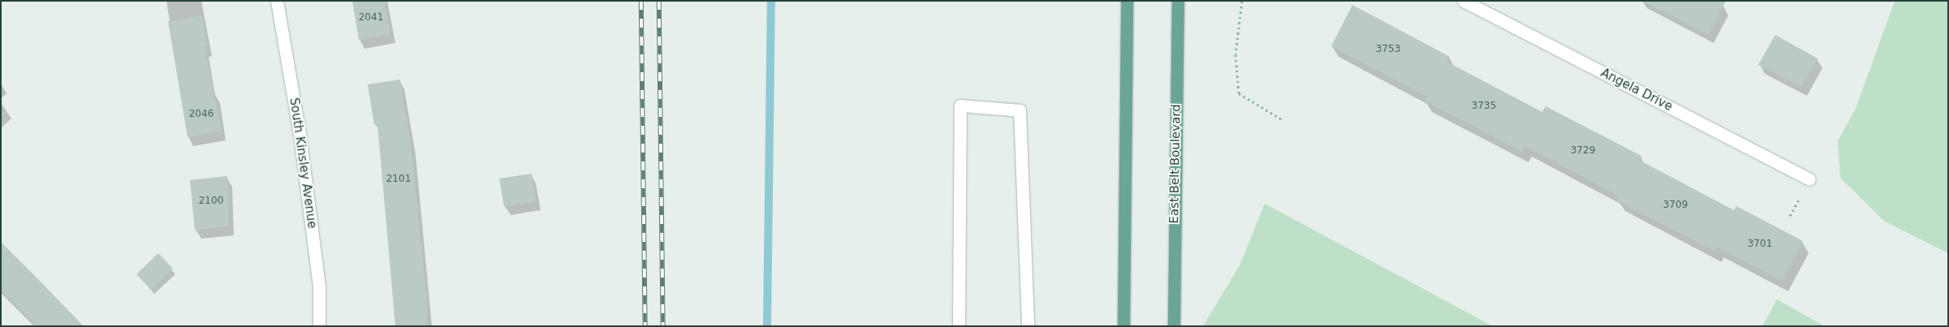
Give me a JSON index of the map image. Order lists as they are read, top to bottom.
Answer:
{
  "streets": {
    "main road": ["East Belt Boulevard"],
    "street": ["Angela Drive", "South Kinsley Avenue"]
  },
  "house_numbers": [
    "2041",
    "3753",
    "3735",
    "2046",
    "3729",
    "2101",
    "2100",
    "3709",
    "3701"
  ]
}
